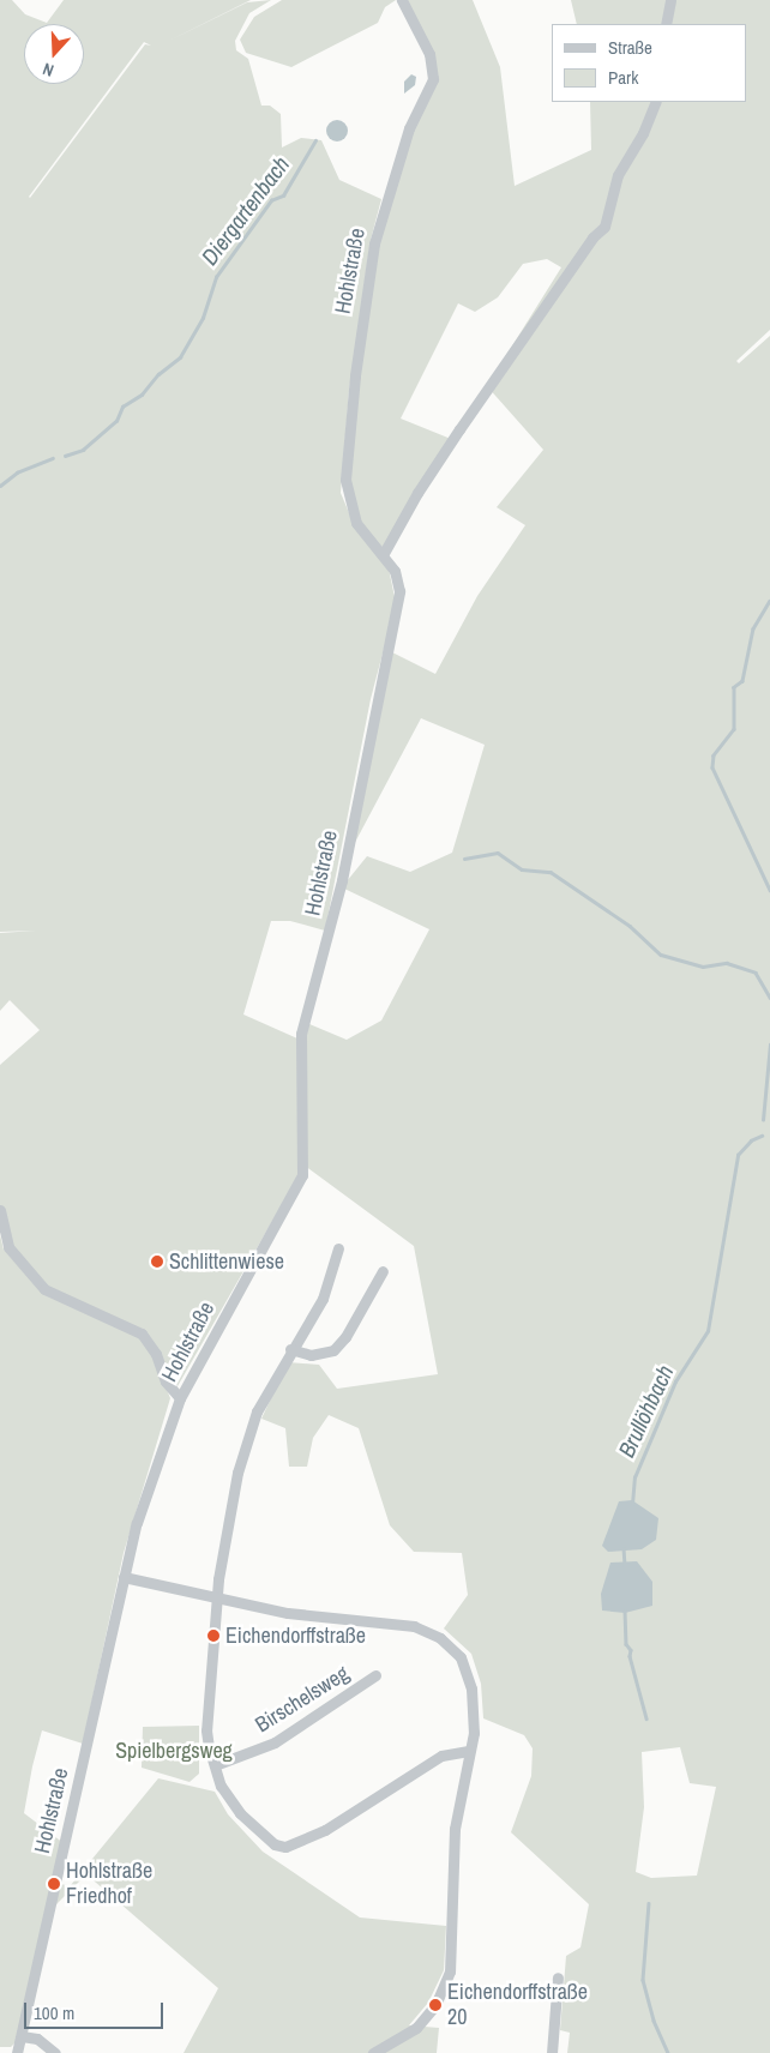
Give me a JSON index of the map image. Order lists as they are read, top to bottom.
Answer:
{
  "streets": {
    "street": ["Hohlstraße", "Birschelsweg"]
  },
  "water": ["Diergartenbach", "Brullöhbach"],
  "parks": ["Spielbergsweg"],
  "places": [
    "Schlittenwiese",
    "Eichendorffstraße",
    "Hohlstraße Friedhof",
    "Eichendorffstraße 20"
  ],
  "legend": ["Straße", "Park"],
  "scale_bar": "100 m",
  "north": "bottom"
}
